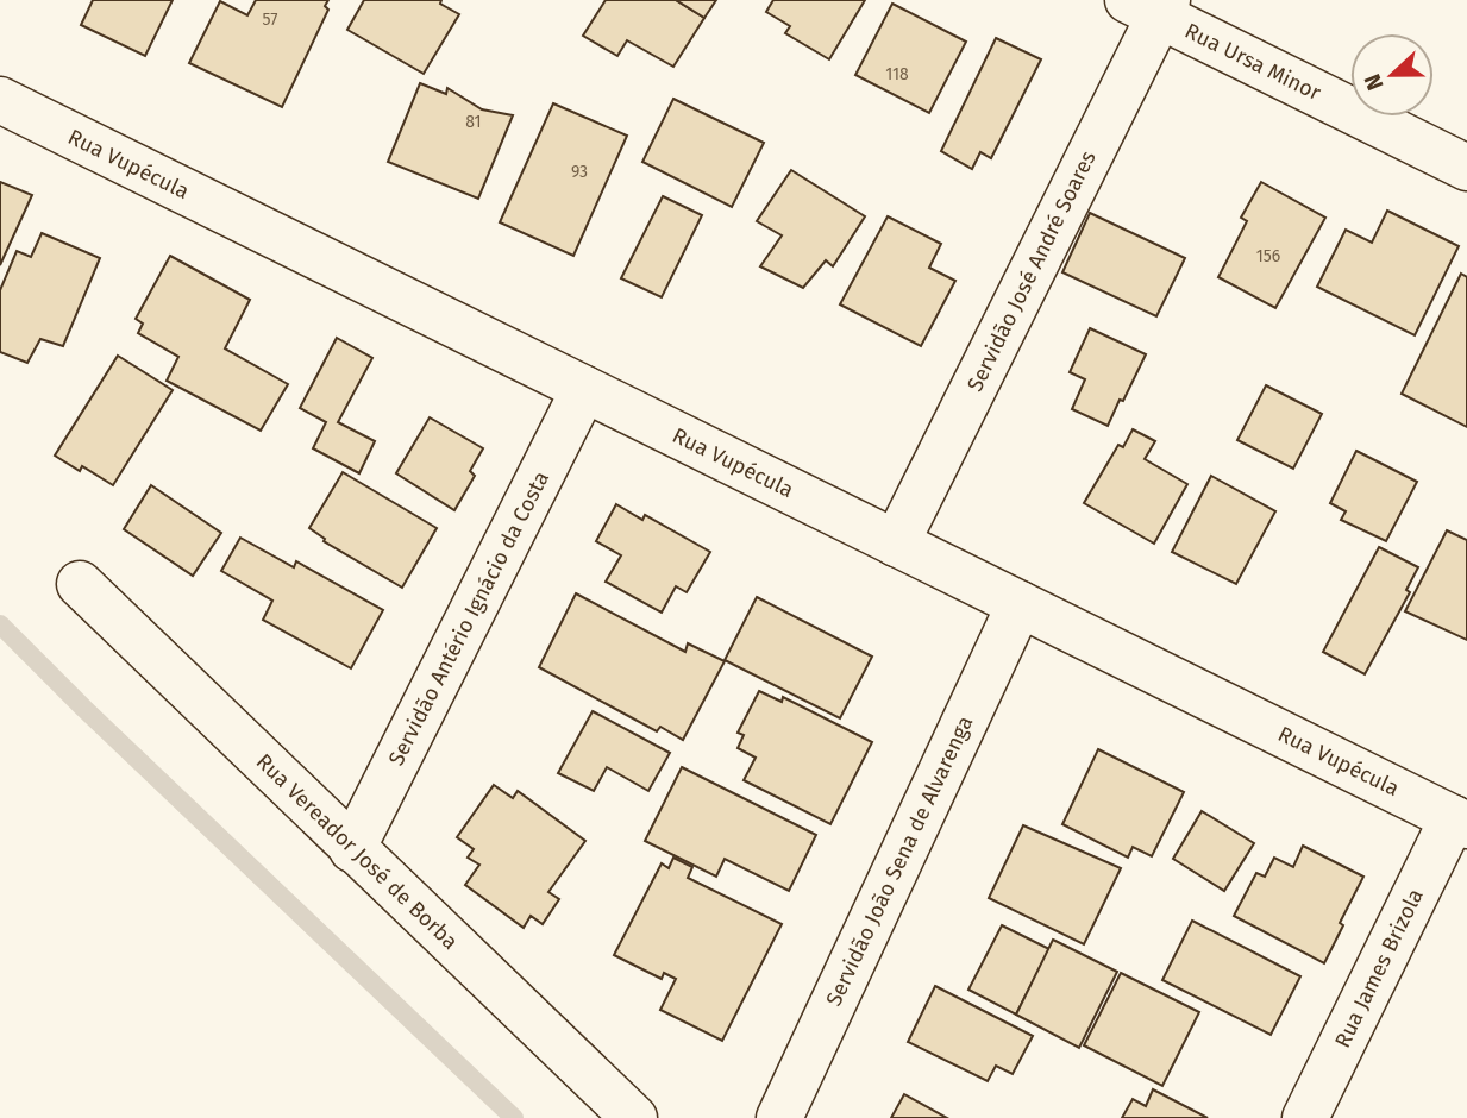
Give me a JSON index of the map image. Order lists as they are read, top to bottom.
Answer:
{
  "streets": {
    "street": [
      "Rua Ursa Minor",
      "Rua Vupécula",
      "Servidão José André Soares",
      "Servidão Antério Ignácio da Costa",
      "Rua Vereador José de Borba",
      "Servidão João Sena de Alvarenga",
      "Rua James Brizola"
    ]
  },
  "crossings": [
    ["Rua Ursa Minor", "Servidão José André Soares"],
    ["Rua Vupécula", "Servidão José André Soares"],
    ["Rua Vupécula", "Servidão Antério Ignácio da Costa"],
    ["Rua Vupécula", "Servidão João Sena de Alvarenga"],
    ["Rua Vupécula", "Rua James Brizola"],
    ["Servidão Antério Ignácio da Costa", "Rua Vereador José de Borba"]
  ],
  "house_numbers": [
    "57",
    "118",
    "81",
    "93",
    "156"
  ],
  "north": "left"
}
